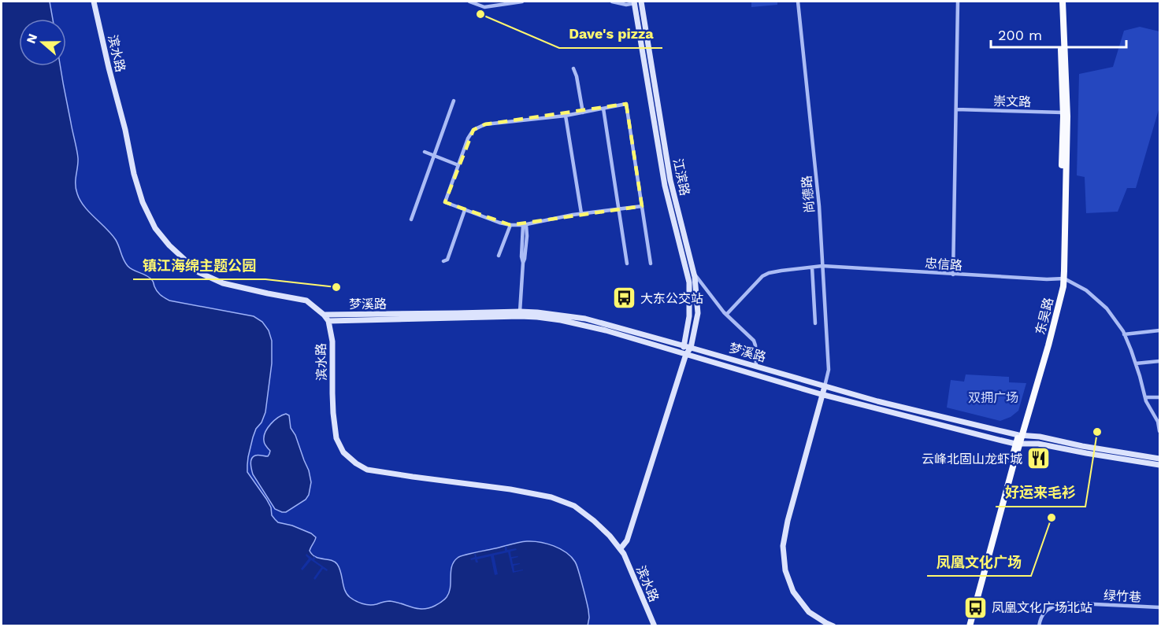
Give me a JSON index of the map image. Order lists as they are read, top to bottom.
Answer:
{
  "streets": {
    "main road": [
      "滨水路",
      "江滨路",
      "梦溪路",
      "东吴路"
    ],
    "street": [
      "崇文路",
      "尚德路",
      "忠信路",
      "绿竹巷"
    ]
  },
  "crossings": [
    ["滨水路", "江滨路"],
    ["滨水路", "梦溪路"],
    ["崇文路", "东吴路"],
    ["江滨路", "梦溪路"],
    ["尚德路", "忠信路"],
    ["尚德路", "梦溪路"],
    ["忠信路", "东吴路"],
    ["梦溪路", "东吴路"]
  ],
  "parks": ["双拥广场"],
  "places": {
    "other": [
      "Dave's pizza",
      "镇江海绵主题公园",
      "好运来毛衫",
      "凤凰文化广场"
    ],
    "bus stop": ["大东公交站", "凤凰文化广场北站"],
    "restaurant": ["云峰北固山龙虾城"]
  },
  "scale_bar": "200 m",
  "north": "left"
}
